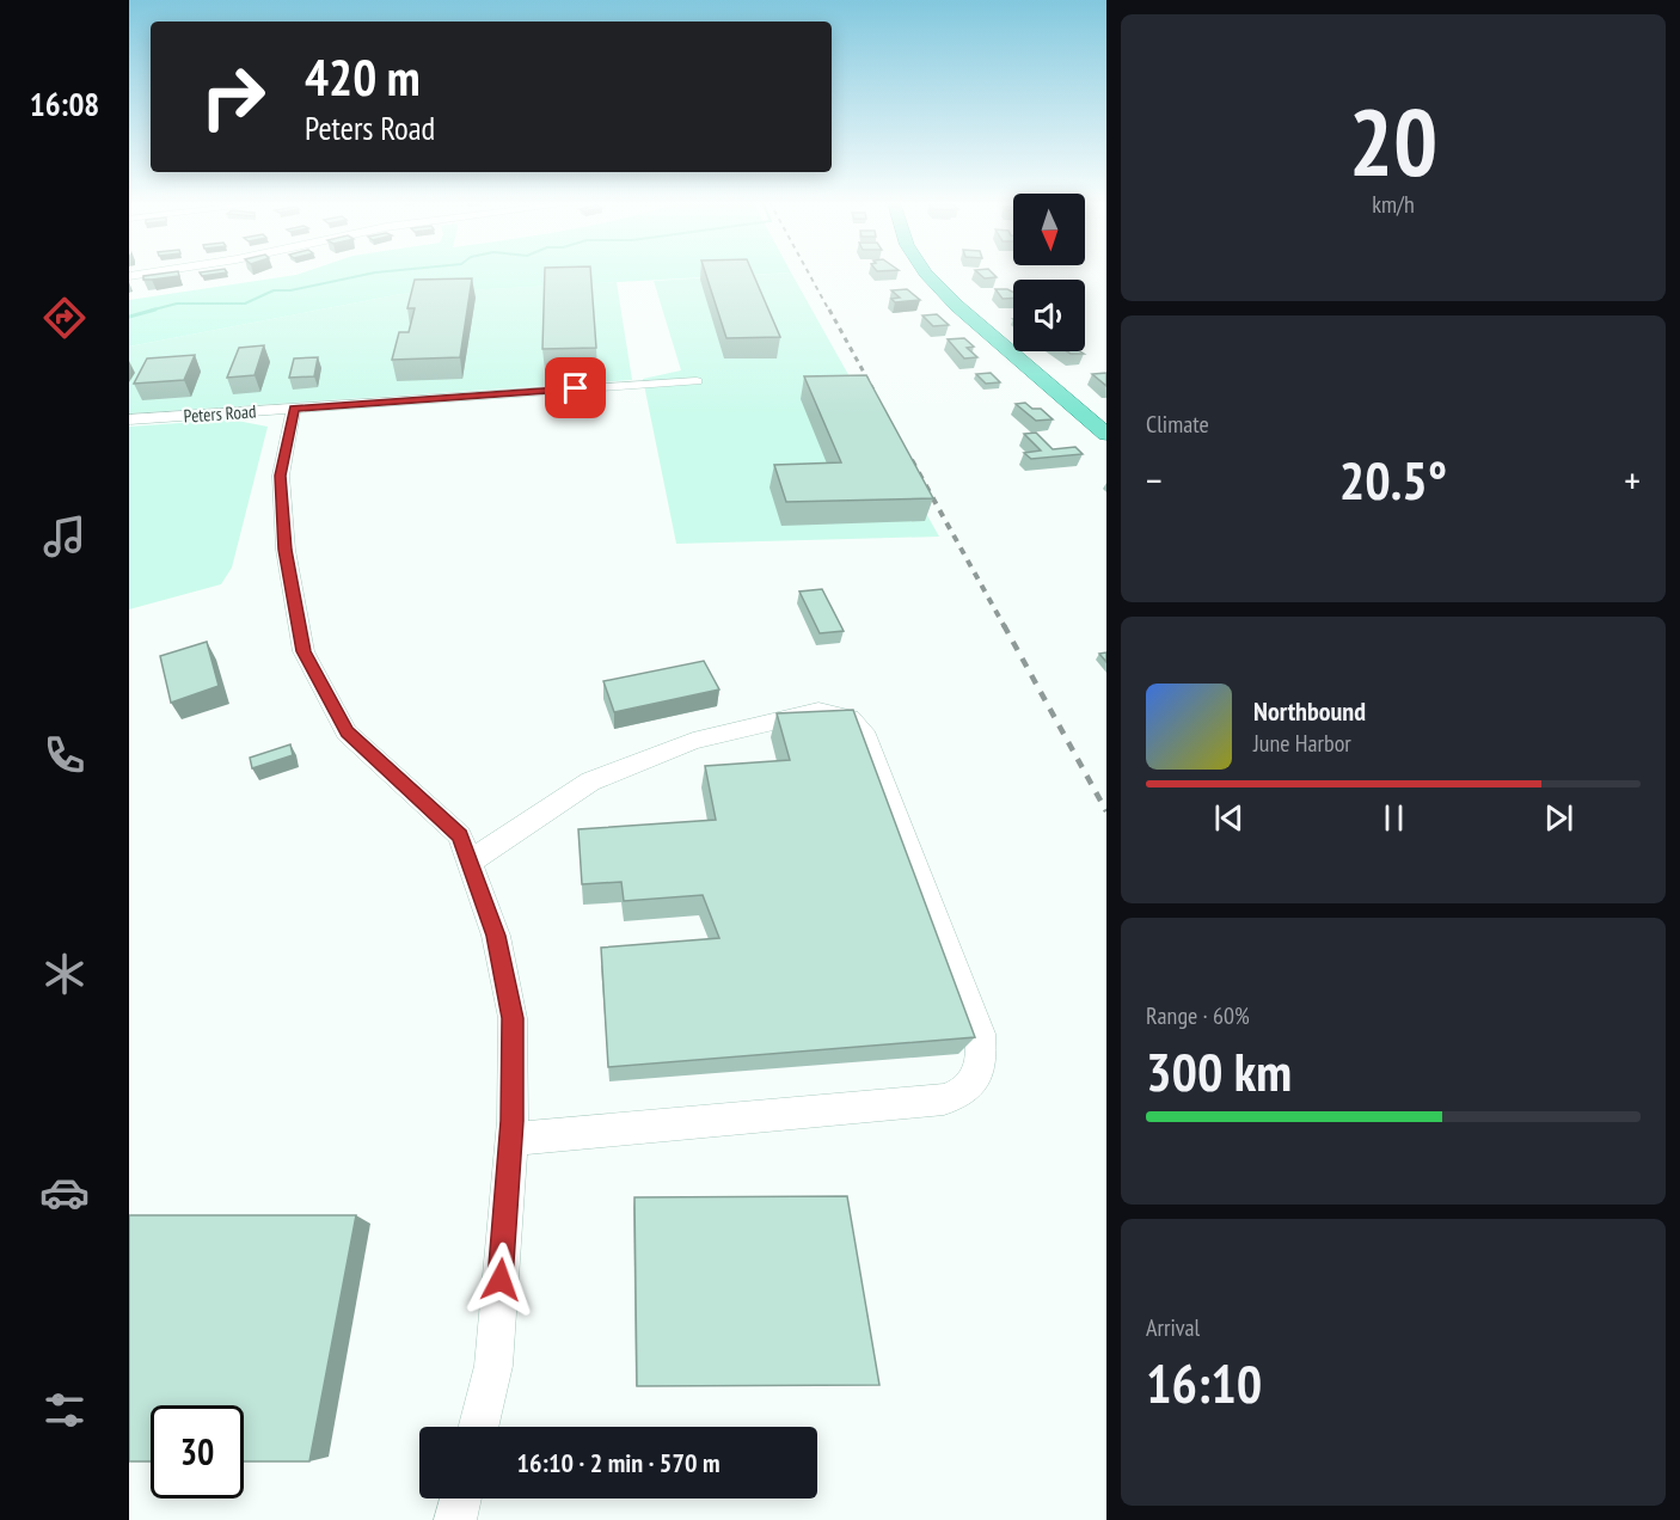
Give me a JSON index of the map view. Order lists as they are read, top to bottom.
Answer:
{
  "streets": {
    "street": ["Peters Road"]
  },
  "north": "bottom",
  "page": {
    "tabs": "16:08",
    "tile": [
      ["20", "km/h"],
      "Climate",
      ["Range · 60%", "300 km"],
      ["Arrival", "16:10"]
    ],
    "turn": ["420 m", "Peters Road"],
    "heat": ["−", "20.5°", "+"],
    "song": ["Northbound", "June Harbor"],
    "limit": "30",
    "trip": "16:10 · 2 min · 570 m"
  }
}
